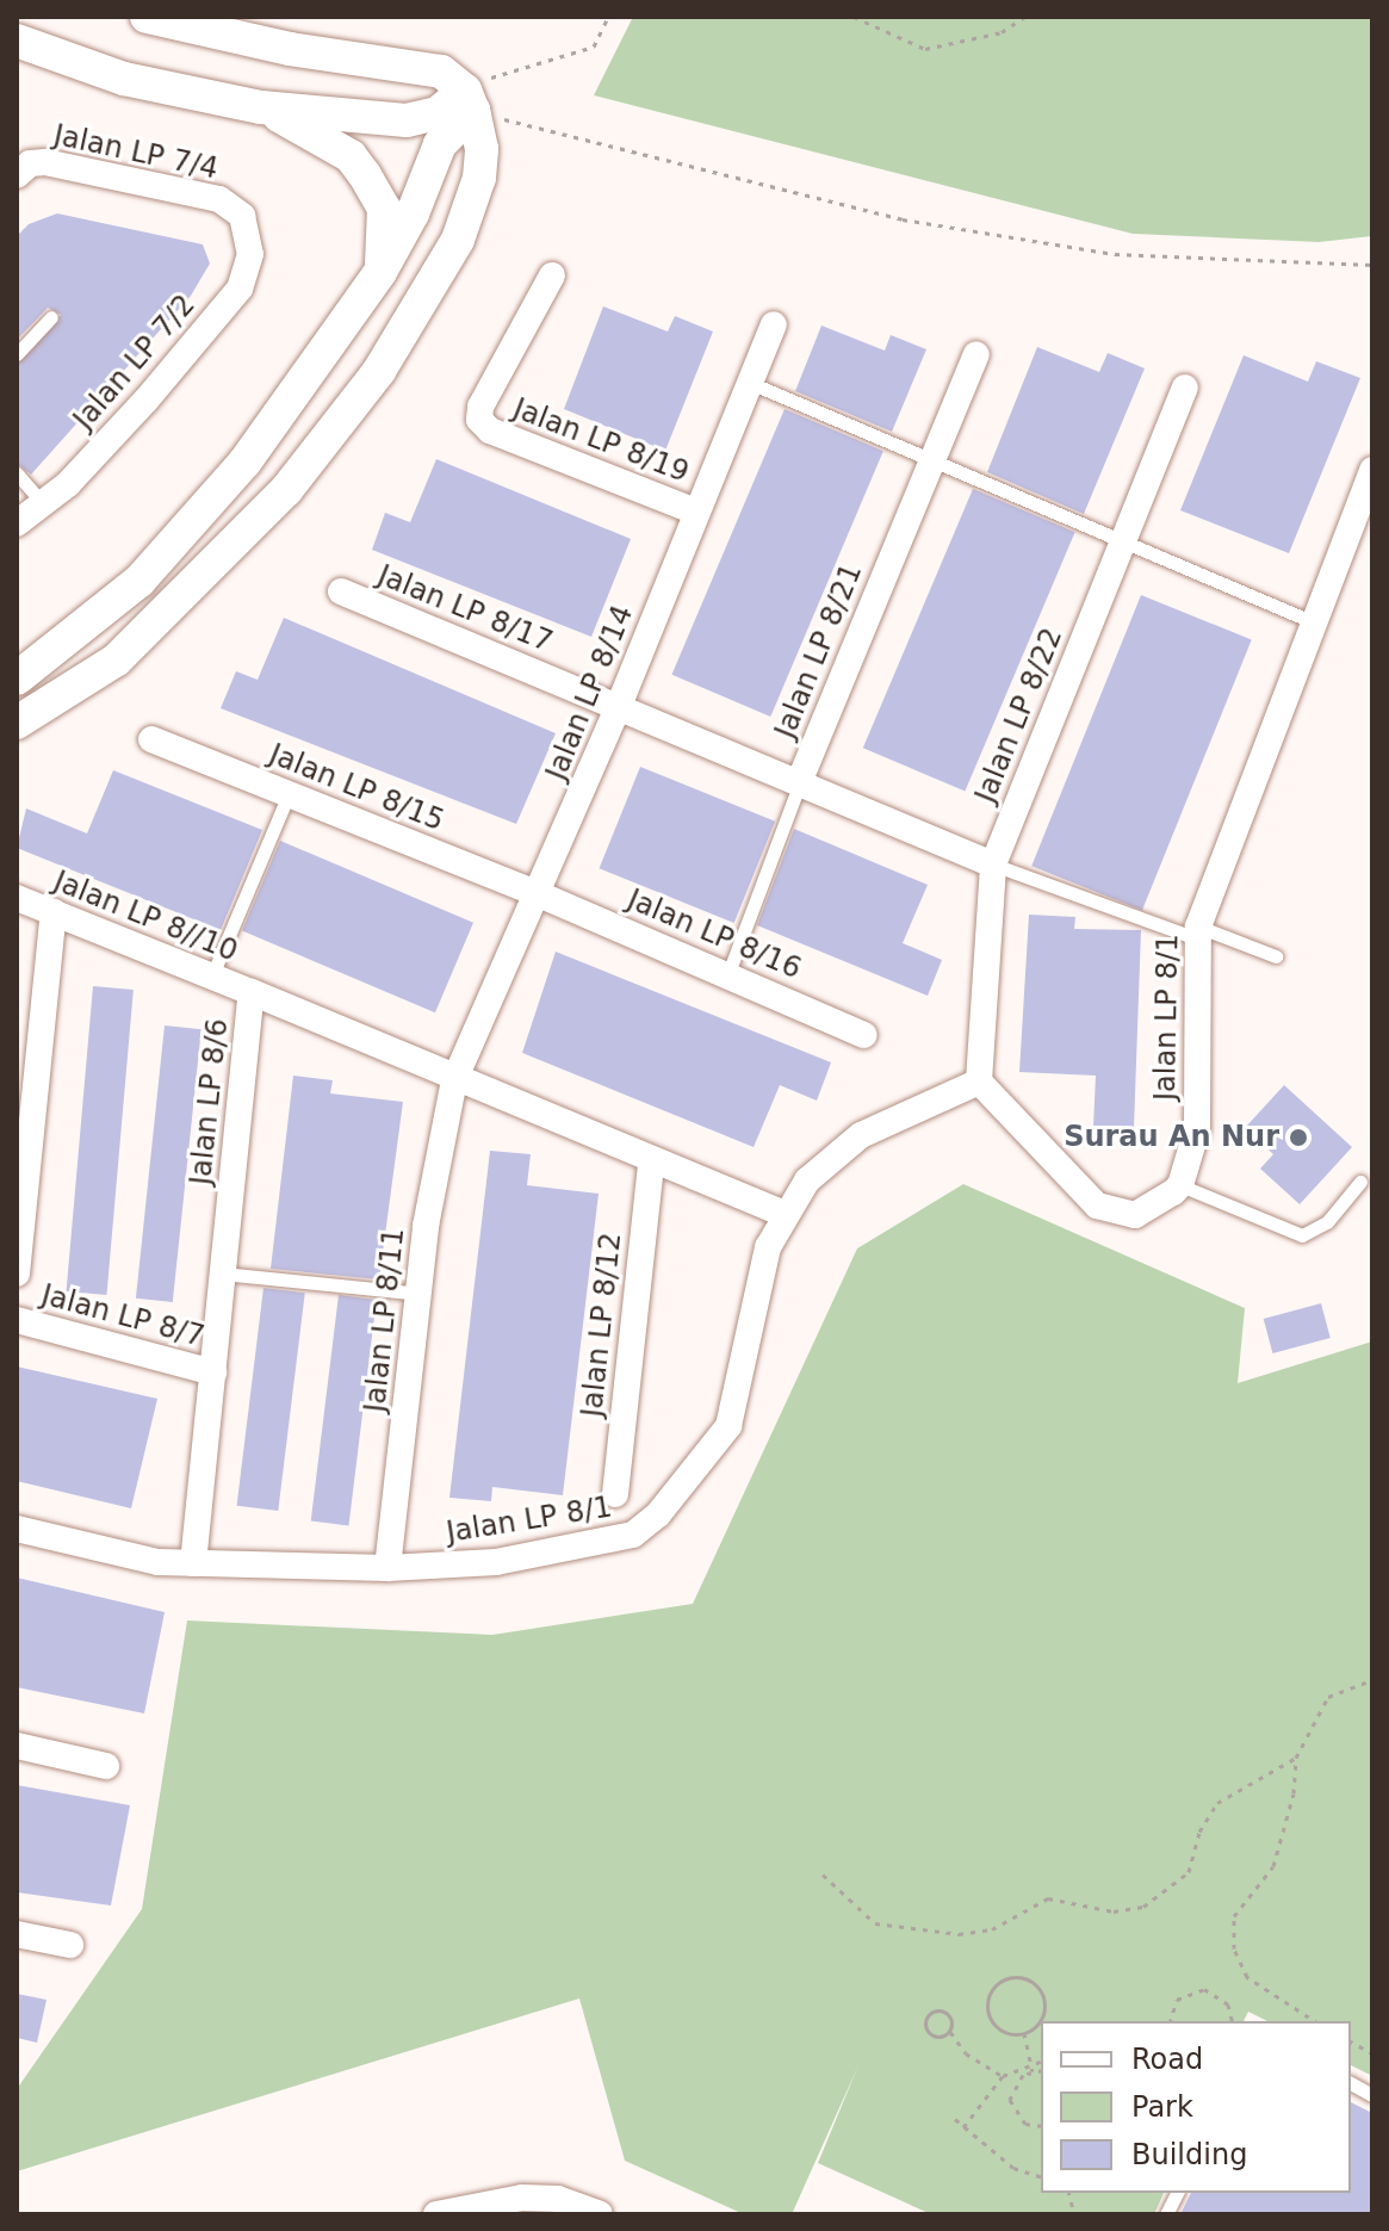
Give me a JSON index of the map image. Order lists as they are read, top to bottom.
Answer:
{
  "streets": {
    "street": [
      "Jalan LP 7/4",
      "Jalan LP 7/2",
      "Jalan LP 8/19",
      "Jalan LP 8/17",
      "Jalan LP 8/21",
      "Jalan LP 8/14",
      "Jalan LP 8/22",
      "Jalan LP 8/15",
      "Jalan LP 8//10",
      "Jalan LP 8/16",
      "Jalan LP 8/1",
      "Jalan LP 8/6",
      "Jalan LP 8/7",
      "Jalan LP 8/11",
      "Jalan LP 8/12"
    ]
  },
  "crossings": [
    ["Jalan LP 7/4", "Jalan LP 7/2"],
    ["Jalan LP 8/19", "Jalan LP 8/14"],
    ["Jalan LP 8/17", "Jalan LP 8/21"],
    ["Jalan LP 8/17", "Jalan LP 8/14"],
    ["Jalan LP 8/17", "Jalan LP 8/22"],
    ["Jalan LP 8/21", "Jalan LP 8/16"],
    ["Jalan LP 8/14", "Jalan LP 8/15"],
    ["Jalan LP 8/14", "Jalan LP 8/16"],
    ["Jalan LP 8/14", "Jalan LP 8/6"],
    ["Jalan LP 8/14", "Jalan LP 8/11"],
    ["Jalan LP 8/22", "Jalan LP 8/1"],
    ["Jalan LP 8/15", "Jalan LP 8/16"],
    ["Jalan LP 8//10", "Jalan LP 8/6"],
    ["Jalan LP 8/1", "Jalan LP 8/6"],
    ["Jalan LP 8/1", "Jalan LP 8/11"],
    ["Jalan LP 8/6", "Jalan LP 8/7"],
    ["Jalan LP 8/6", "Jalan LP 8/11"],
    ["Jalan LP 8/6", "Jalan LP 8/12"]
  ],
  "places": ["Surau An Nur"],
  "legend": ["Road", "Park", "Building"]
}
